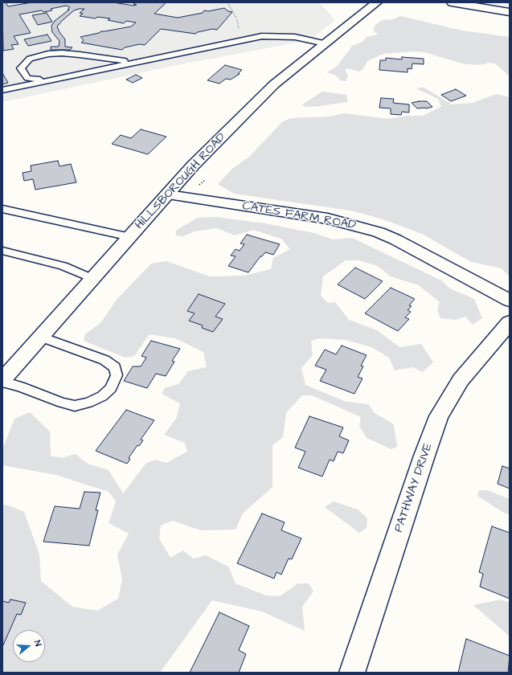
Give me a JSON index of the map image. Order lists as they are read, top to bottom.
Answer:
{
  "streets": {
    "main road": ["HILLSBOROUGH ROAD", "CATES FARM ROAD", "PATHWAY DRIVE"]
  },
  "crossings": [
    ["HILLSBOROUGH ROAD", "CATES FARM ROAD"]
  ],
  "north": "right"
}
